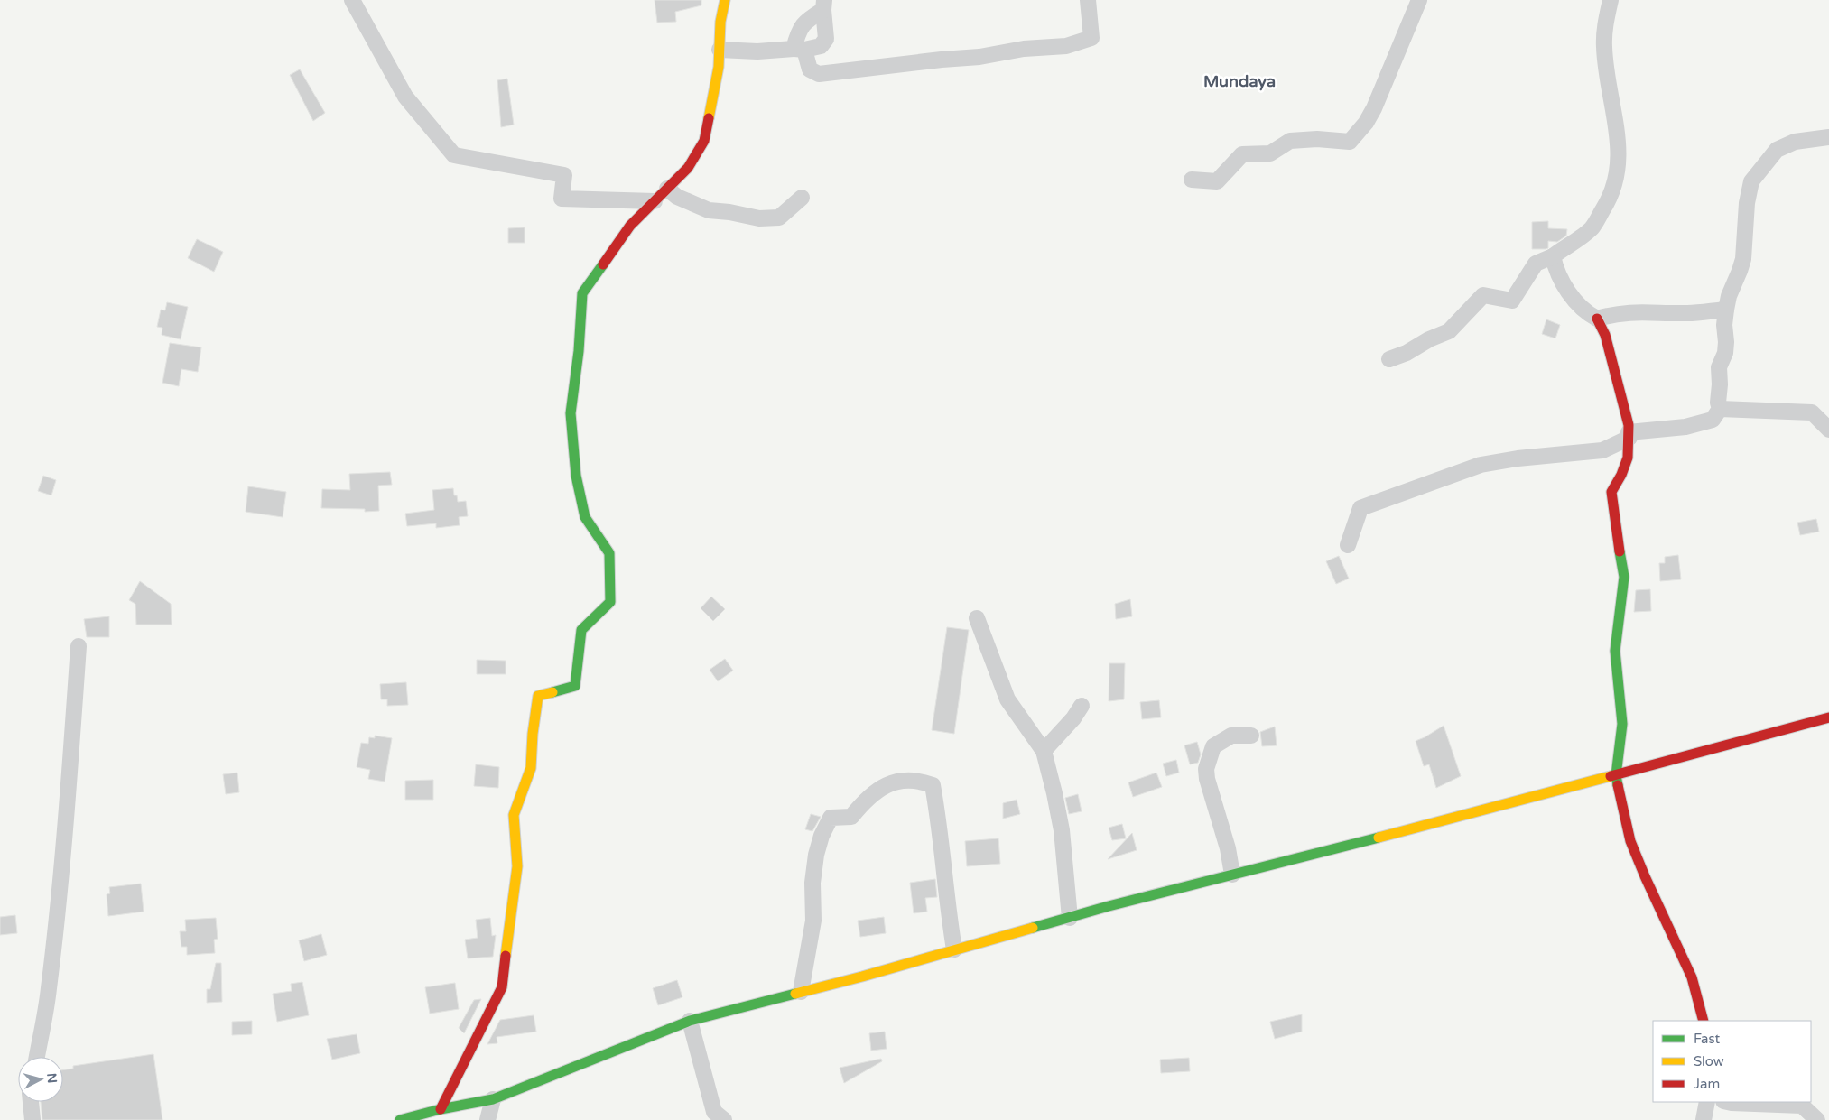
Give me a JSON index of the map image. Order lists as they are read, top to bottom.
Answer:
{
  "districts": ["Mundaya"],
  "legend": ["Fast", "Slow", "Jam"],
  "north": "right"
}
